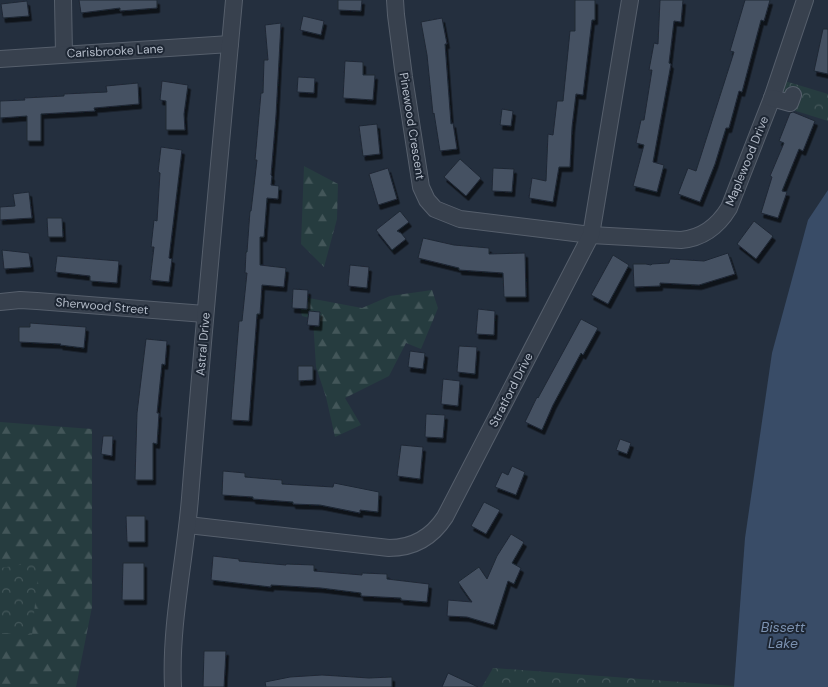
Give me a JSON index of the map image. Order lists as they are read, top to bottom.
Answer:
{
  "streets": {
    "street": [
      "Carisbrooke Lane",
      "Pinewood Crescent",
      "Maplewood Drive",
      "Sherwood Street",
      "Astral Drive",
      "Stratford Drive"
    ]
  },
  "crossings": [
    ["Carisbrooke Lane", "Astral Drive"],
    ["Pinewood Crescent", "Maplewood Drive"],
    ["Pinewood Crescent", "Stratford Drive"],
    ["Maplewood Drive", "Stratford Drive"],
    ["Sherwood Street", "Astral Drive"],
    ["Astral Drive", "Stratford Drive"]
  ],
  "water": ["Bissett Lake"]
}
